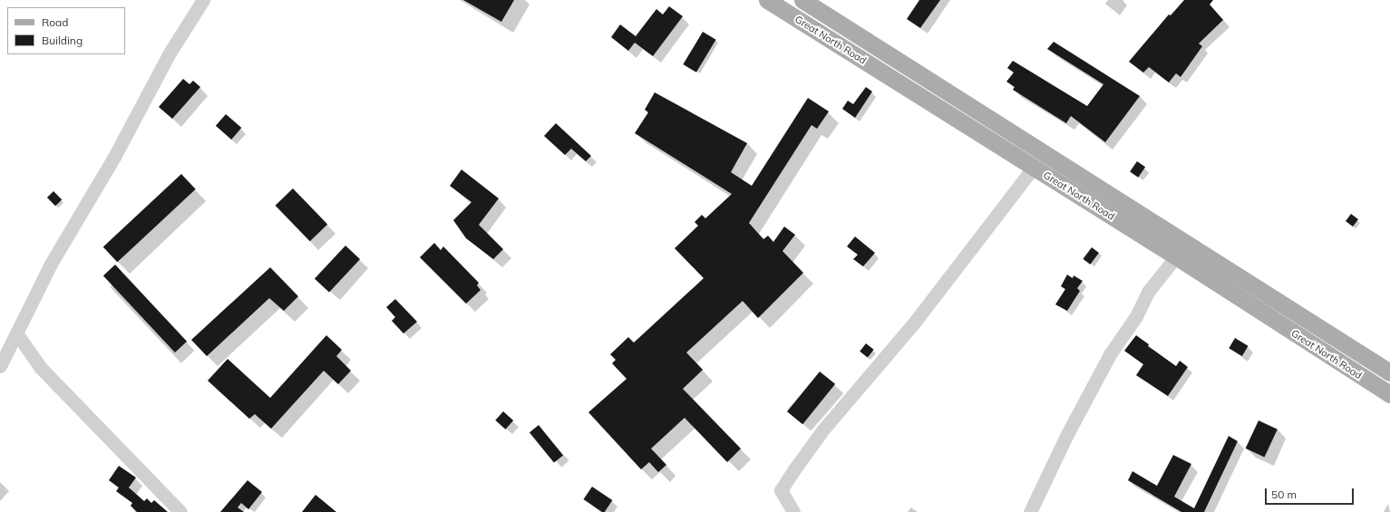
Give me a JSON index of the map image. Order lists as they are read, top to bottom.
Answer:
{
  "streets": {
    "main road": ["Great North Road"]
  },
  "legend": ["Road", "Building"],
  "scale_bar": "50 m"
}
